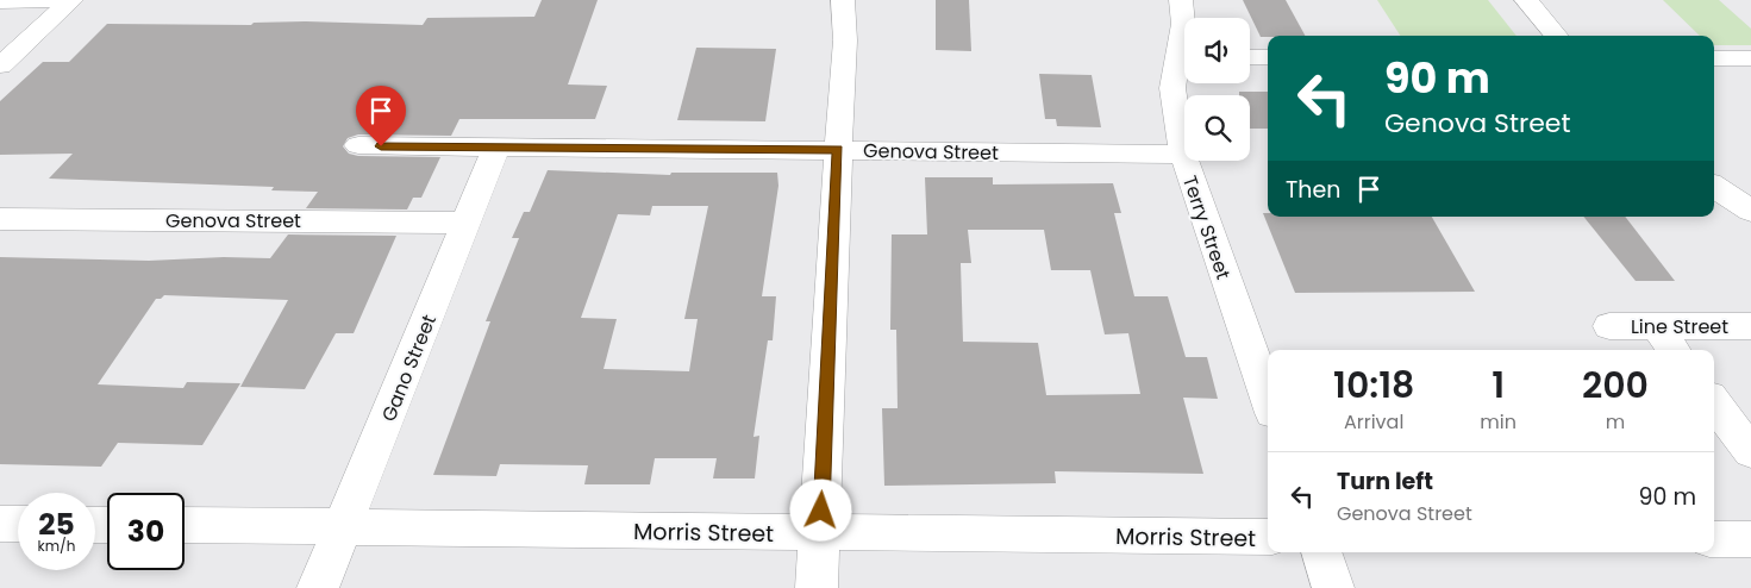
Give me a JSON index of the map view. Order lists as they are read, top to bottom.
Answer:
{
  "streets": {
    "street": [
      "Genova Street",
      "Terry Street",
      "Line Street",
      "Gano Street",
      "Morris Street"
    ]
  },
  "crossings": [
    ["Genova Street", "Terry Street"],
    ["Genova Street", "Gano Street"],
    ["Gano Street", "Morris Street"]
  ],
  "page": {
    "turn": ["90 m", "Genova Street"],
    "then": "Then",
    "eta": [
      "10:18",
      "Arrival",
      "1",
      "min",
      "200",
      "m"
    ],
    "list": [
      {
        "name": "Turn left",
        "note": "Genova Street",
        "value": "90 m"
      }
    ],
    "speed": "25 km/h",
    "limit": "30"
  }
}
